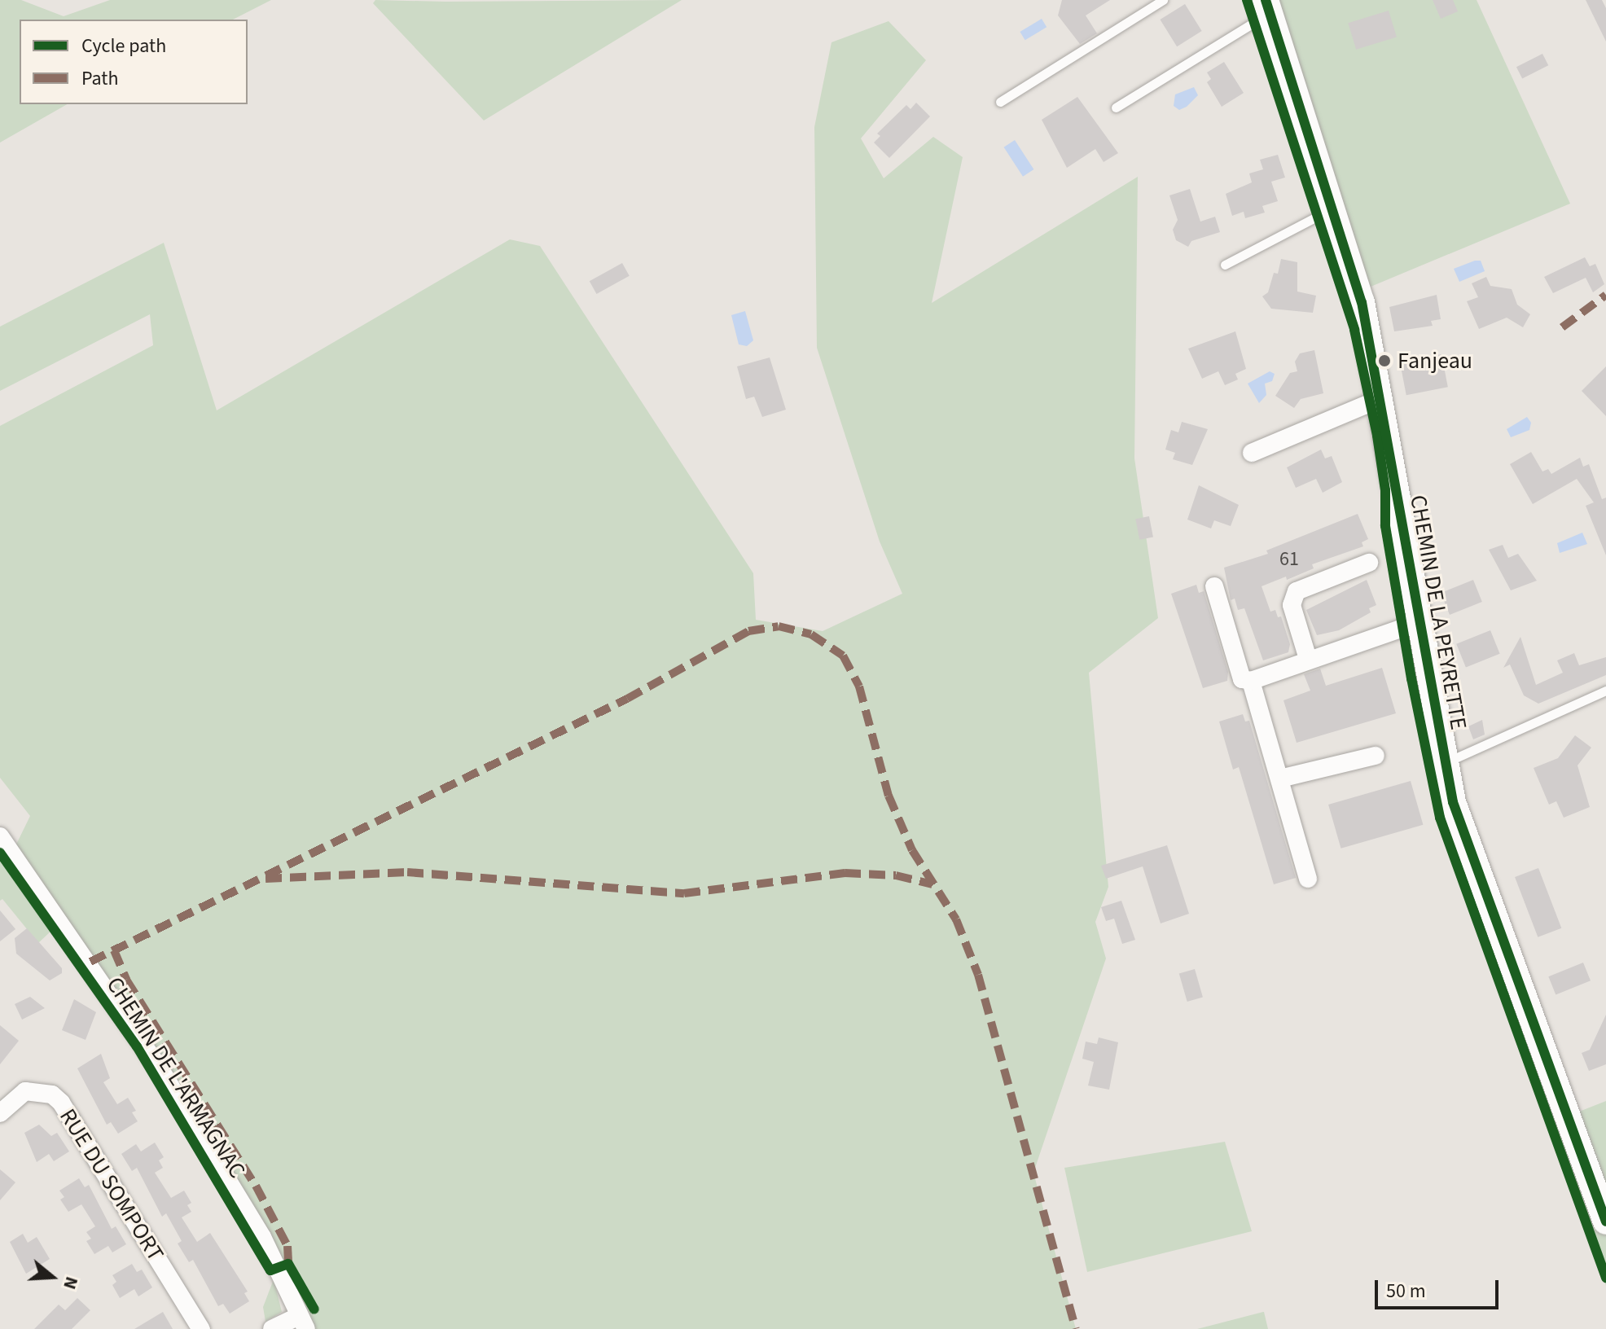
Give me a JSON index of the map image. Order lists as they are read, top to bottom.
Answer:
{
  "streets": {
    "street": ["CHEMIN DE LA PEYRETTE", "CHEMIN DE L'ARMAGNAC", "RUE DU SOMPORT"]
  },
  "places": ["Fanjeau"],
  "house_numbers": ["61"],
  "legend": ["Cycle path", "Path"],
  "scale_bar": "50 m",
  "north": "right"
}
